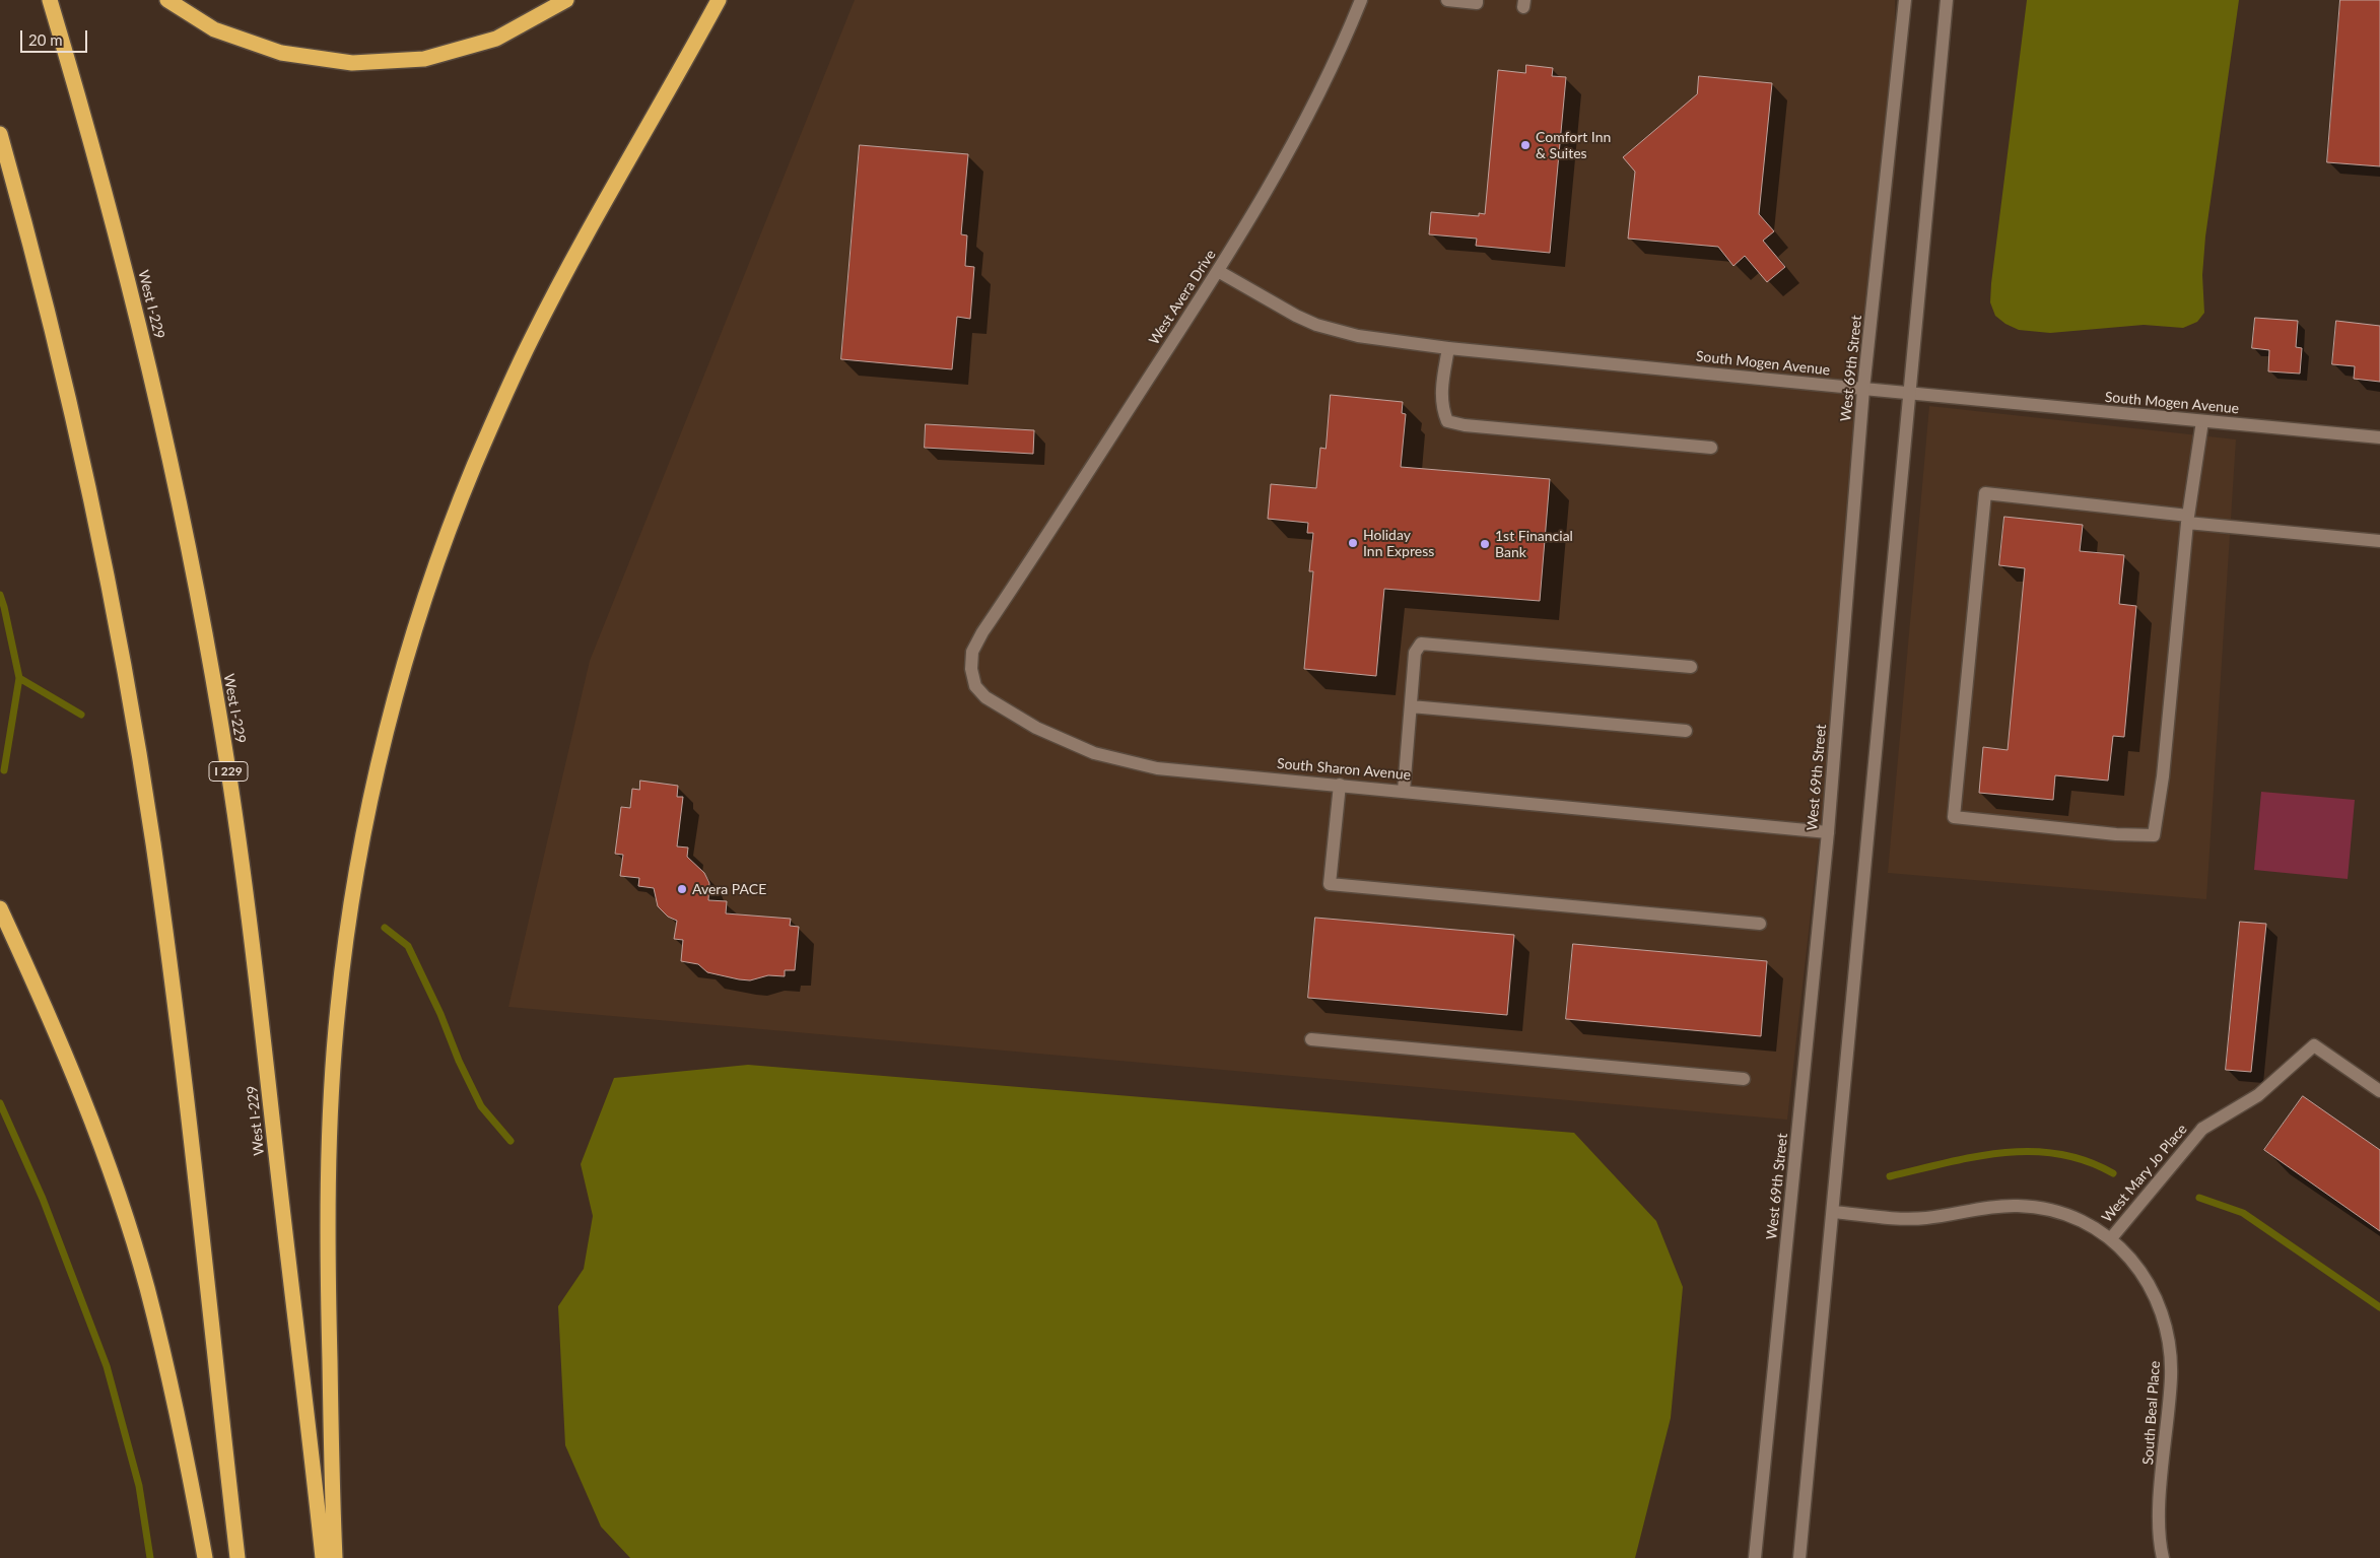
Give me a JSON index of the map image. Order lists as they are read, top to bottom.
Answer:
{
  "streets": {
    "highway": ["West I-229", "I 229"],
    "street": [
      "West Avera Drive",
      "South Mogen Avenue",
      "West 69th Street",
      "South Sharon Avenue",
      "West Mary Jo Place",
      "South Beal Place"
    ]
  },
  "crossings": [
    ["West Avera Drive", "South Mogen Avenue"],
    ["West Avera Drive", "South Sharon Avenue"],
    ["South Mogen Avenue", "West 69th Street"],
    ["West 69th Street", "South Sharon Avenue"],
    ["West Mary Jo Place", "South Beal Place"]
  ],
  "places": [
    "Comfort Inn & Suites",
    "Holiday Inn Express",
    "1st Financial Bank",
    "Avera PACE"
  ],
  "scale_bar": "20 m"
}
